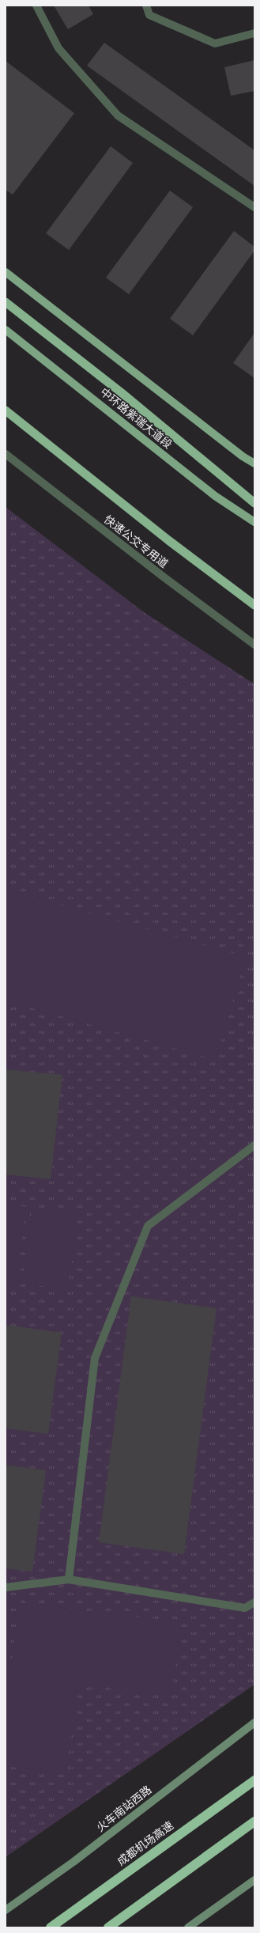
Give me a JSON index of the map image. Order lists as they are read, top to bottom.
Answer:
{
  "streets": {
    "highway": ["成都机场高速"],
    "main road": ["中环路紫瑞大道段", "火车南站西路"],
    "street": ["快速公交专用道"]
  }
}
